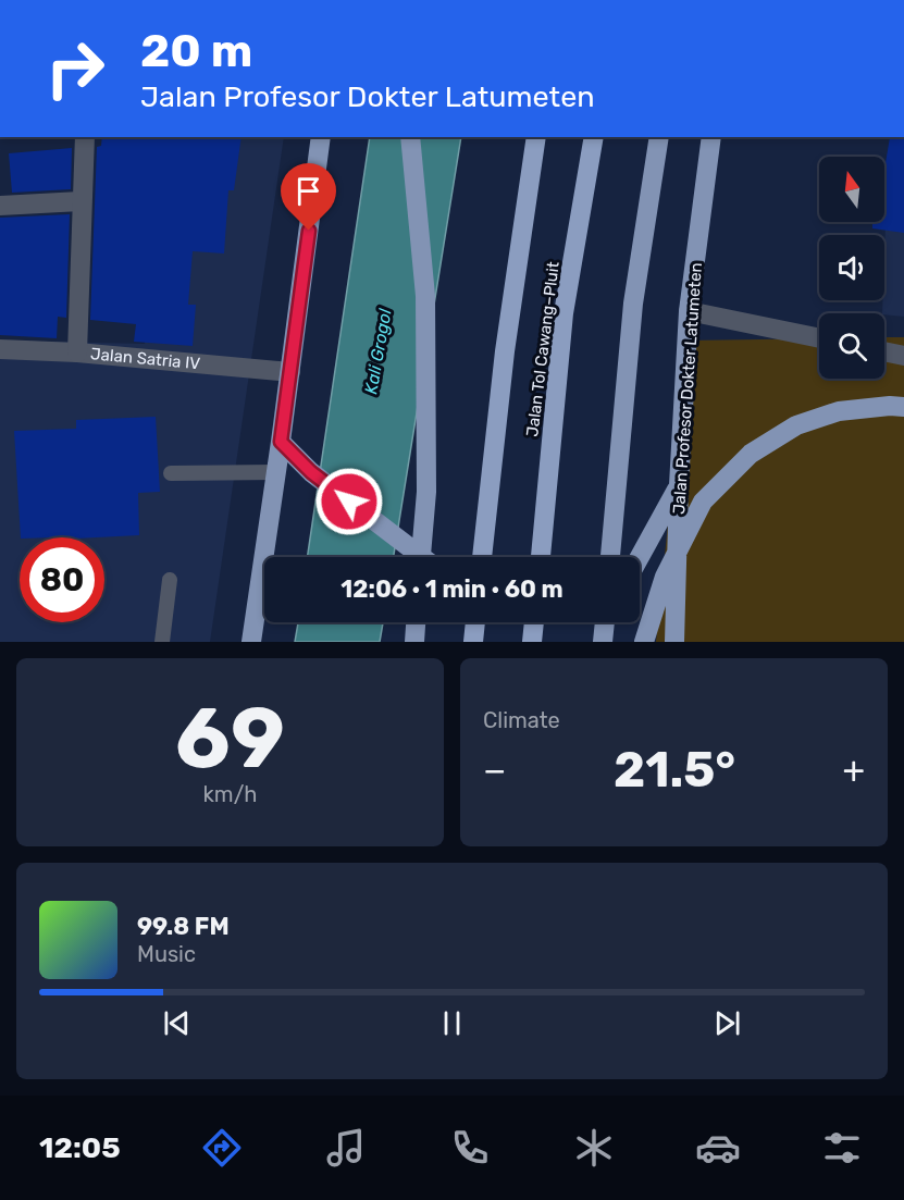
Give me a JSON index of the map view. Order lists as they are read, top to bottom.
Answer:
{
  "streets": {
    "highway": ["Jalan Tol Cawang–Pluit", "Jalan Profesor Dokter Latumeten"],
    "street": ["Jalan Satria IV"]
  },
  "water": ["Kali Grogol"],
  "north": "top",
  "page": {
    "turn": ["20 m", "Jalan Profesor Dokter Latumeten"],
    "limit": "80",
    "trip": "12:06 · 1 min · 60 m",
    "tile": [
      ["69", "km/h"],
      "Climate"
    ],
    "heat": ["−", "21.5°", "+"],
    "song": ["99.8 FM", "Music"],
    "tabs": "12:05"
  }
}
